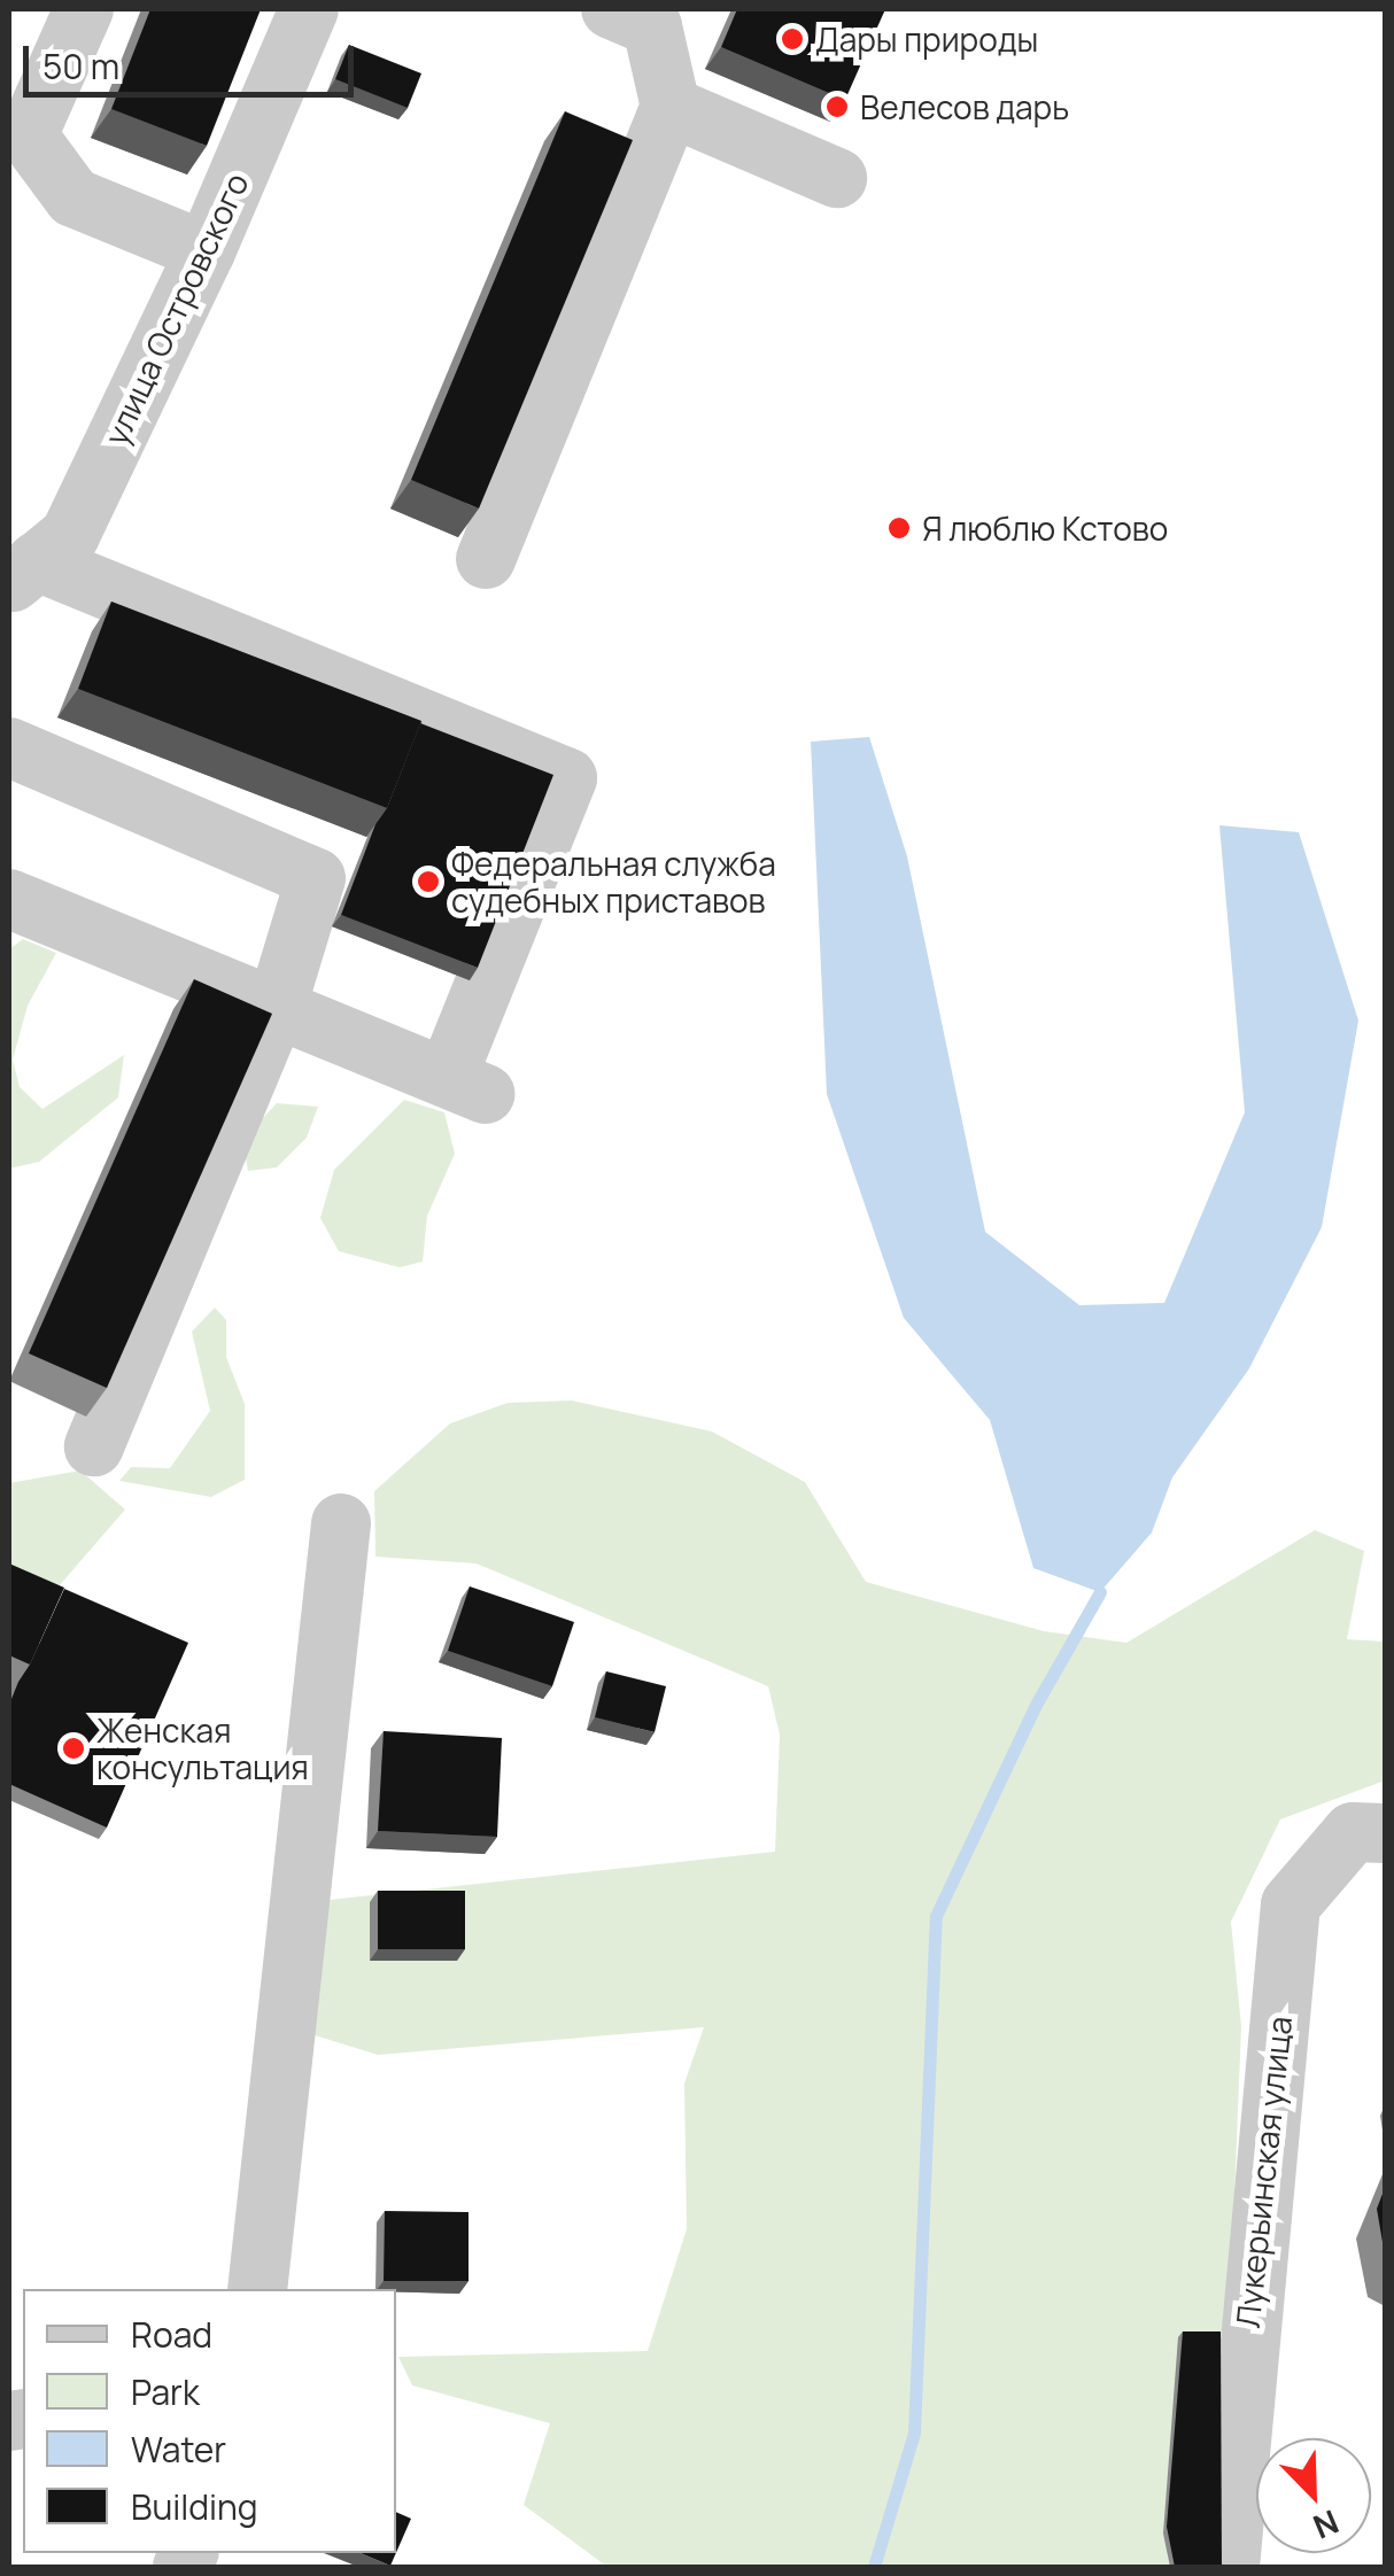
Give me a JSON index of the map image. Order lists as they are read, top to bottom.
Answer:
{
  "streets": {
    "street": ["улица Островского", "Лукерьинская улица"]
  },
  "places": [
    "Дары природы",
    "Велесов дарь",
    "Я люблю Кстово",
    "Федеральная служба судебных приставов",
    "Женская консультация"
  ],
  "legend": [
    "Road",
    "Park",
    "Water",
    "Building"
  ],
  "scale_bar": "50 m",
  "north": "bottom right"
}
